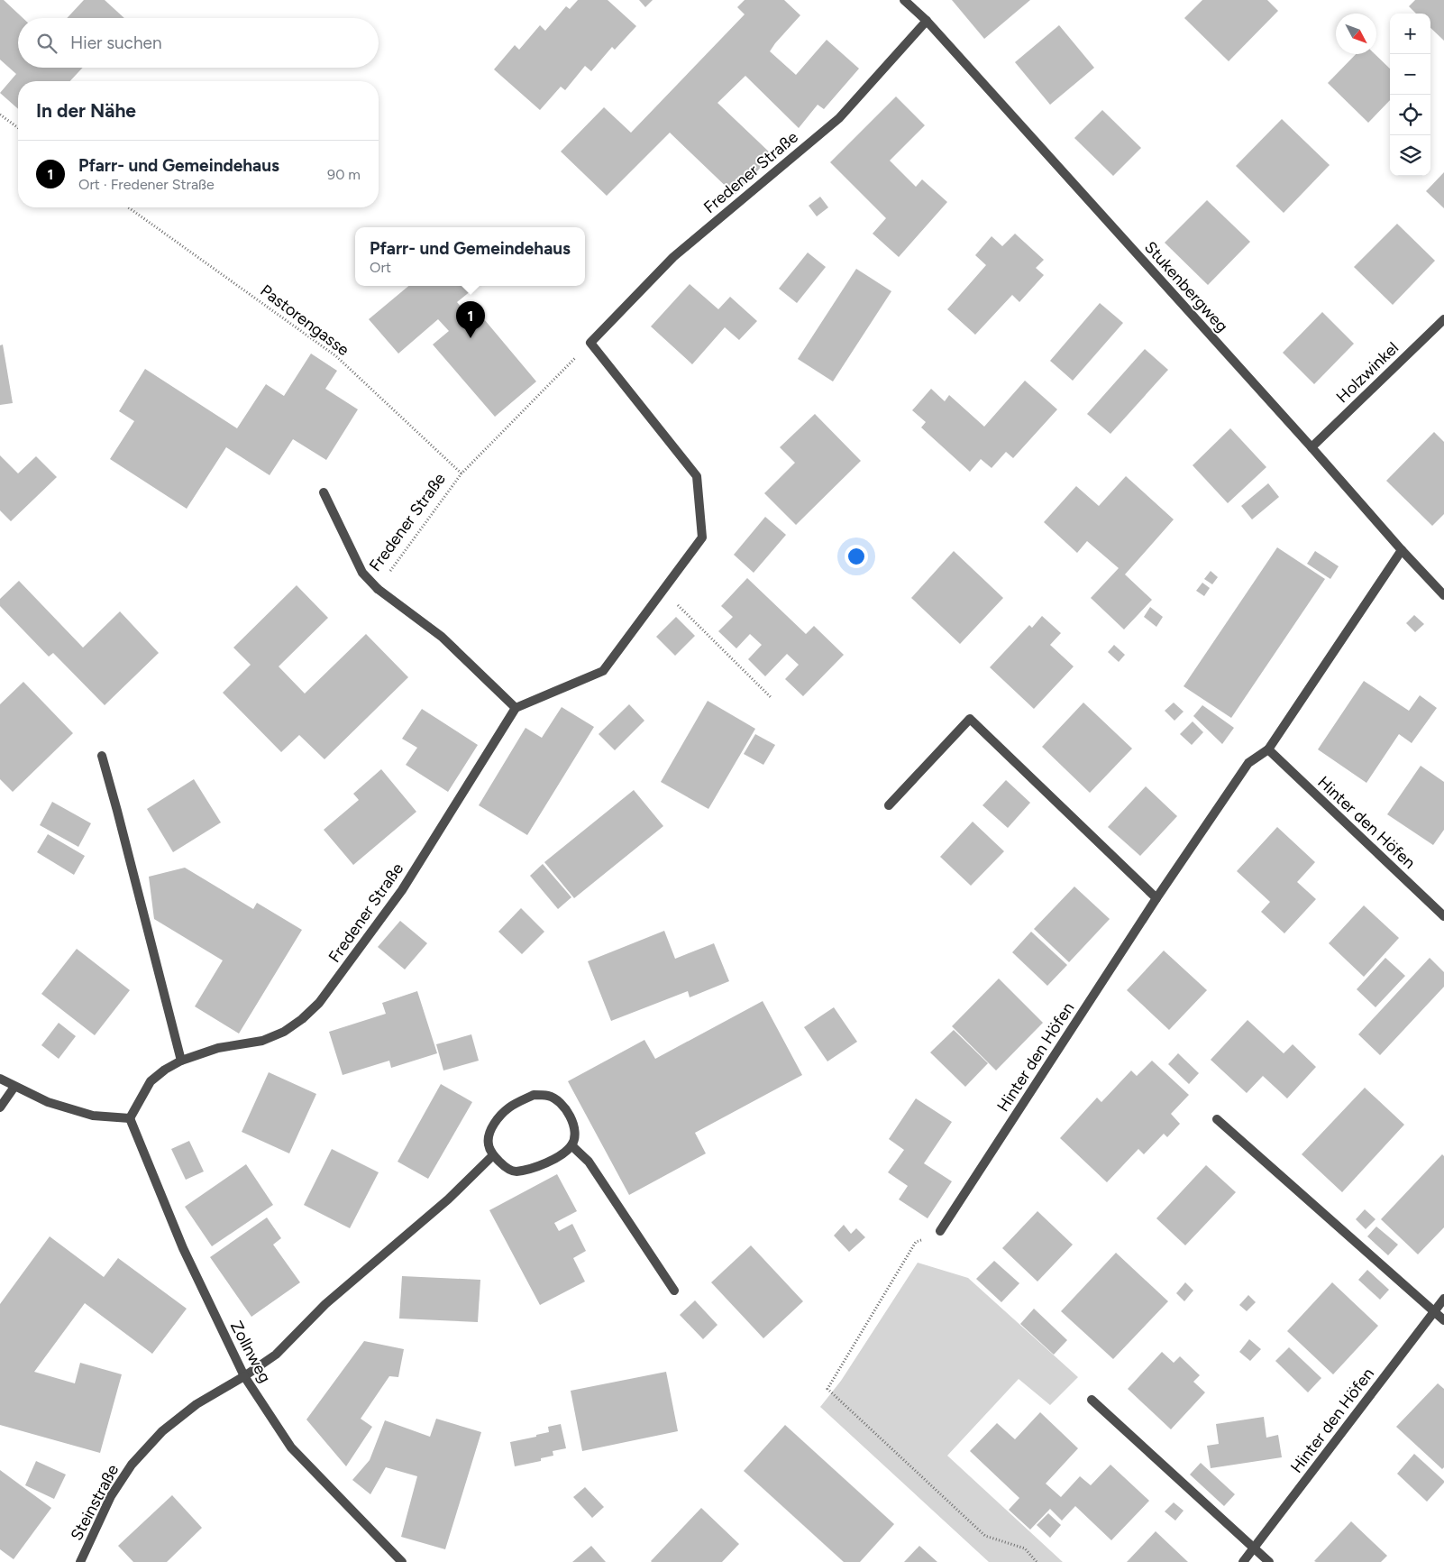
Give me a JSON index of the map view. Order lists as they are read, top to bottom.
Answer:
{
  "streets": {
    "street": [
      "Fredener Straße",
      "Stukenbergweg",
      "Holzwinkel",
      "Hinter den Höfen",
      "Zollnweg",
      "Steinstraße"
    ],
    "path": ["Pastorengasse"]
  },
  "crossings": [
    ["Fredener Straße", "Stukenbergweg"],
    ["Fredener Straße", "Pastorengasse"],
    ["Fredener Straße", "Zollnweg"],
    ["Stukenbergweg", "Holzwinkel"],
    ["Stukenbergweg", "Hinter den Höfen"],
    ["Zollnweg", "Steinstraße"]
  ],
  "north": "bottom right",
  "page": {
    "map_buttons": ["+", "−"],
    "search": "Hier suchen",
    "heading": "In der Nähe",
    "list": [
      {
        "mark": "1",
        "name": "Pfarr- und Gemeindehaus",
        "note": "Ort · Fredener Straße",
        "value": "90 m"
      }
    ],
    "popup": ["Pfarr- und Gemeindehaus", "Ort"],
    "pins": "1"
  }
}
